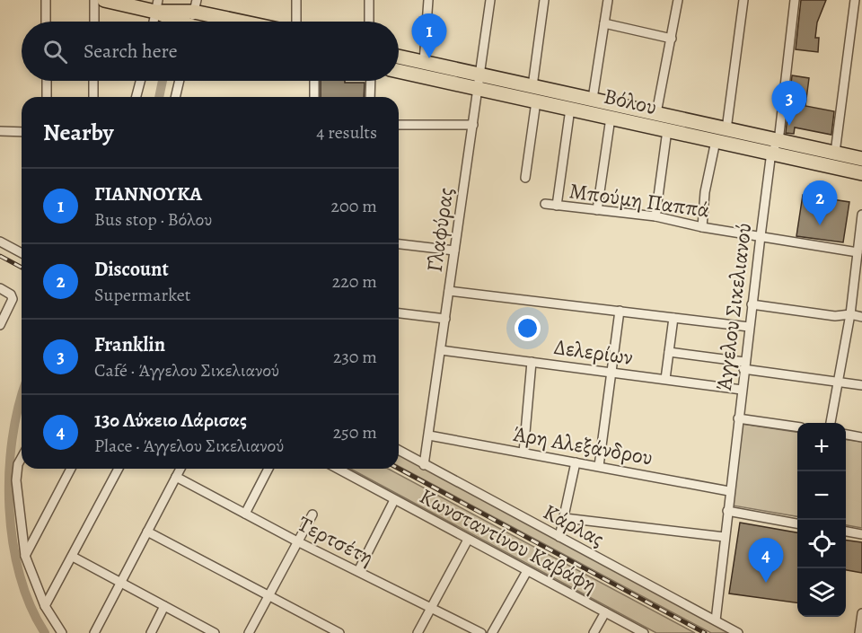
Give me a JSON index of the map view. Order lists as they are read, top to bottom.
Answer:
{
  "streets": {
    "main road": ["Βόλου"],
    "street": [
      "Μπούμη Παππά",
      "Γλαφύρας",
      "Άγγελου Σικελιανού",
      "Δελερίων",
      "Άρη Αλεξάνδρου",
      "Κάρλας",
      "Τερτσέτη",
      "Κωνσταντίνου Καβάφη"
    ]
  },
  "crossings": [
    ["Βόλου", "Γλαφύρας"],
    ["Βόλου", "Άγγελου Σικελιανού"],
    ["Μπούμη Παππά", "Άγγελου Σικελιανού"],
    ["Γλαφύρας", "Δελερίων"],
    ["Γλαφύρας", "Άρη Αλεξάνδρου"],
    ["Γλαφύρας", "Κάρλας"],
    ["Άγγελου Σικελιανού", "Δελερίων"],
    ["Άγγελου Σικελιανού", "Άρη Αλεξάνδρου"],
    ["Άγγελου Σικελιανού", "Κάρλας"]
  ],
  "page": {
    "pins": [
      "1",
      "3",
      "2",
      "4"
    ],
    "search": "Search here",
    "heading": ["Nearby", "4 results"],
    "list": [
      {
        "mark": "1",
        "name": "ΓΙΑΝΝΟΥΚΑ",
        "note": "Bus stop · Βόλου",
        "value": "200 m"
      },
      {
        "mark": "2",
        "name": "Discount",
        "note": "Supermarket",
        "value": "220 m"
      },
      {
        "mark": "3",
        "name": "Franklin",
        "note": "Café · Άγγελου Σικελιανού",
        "value": "230 m"
      },
      {
        "mark": "4",
        "name": "13ο Λύκειο Λάρισας",
        "note": "Place · Άγγελου Σικελιανού",
        "value": "250 m"
      }
    ],
    "map_buttons": ["+", "−"]
  }
}
